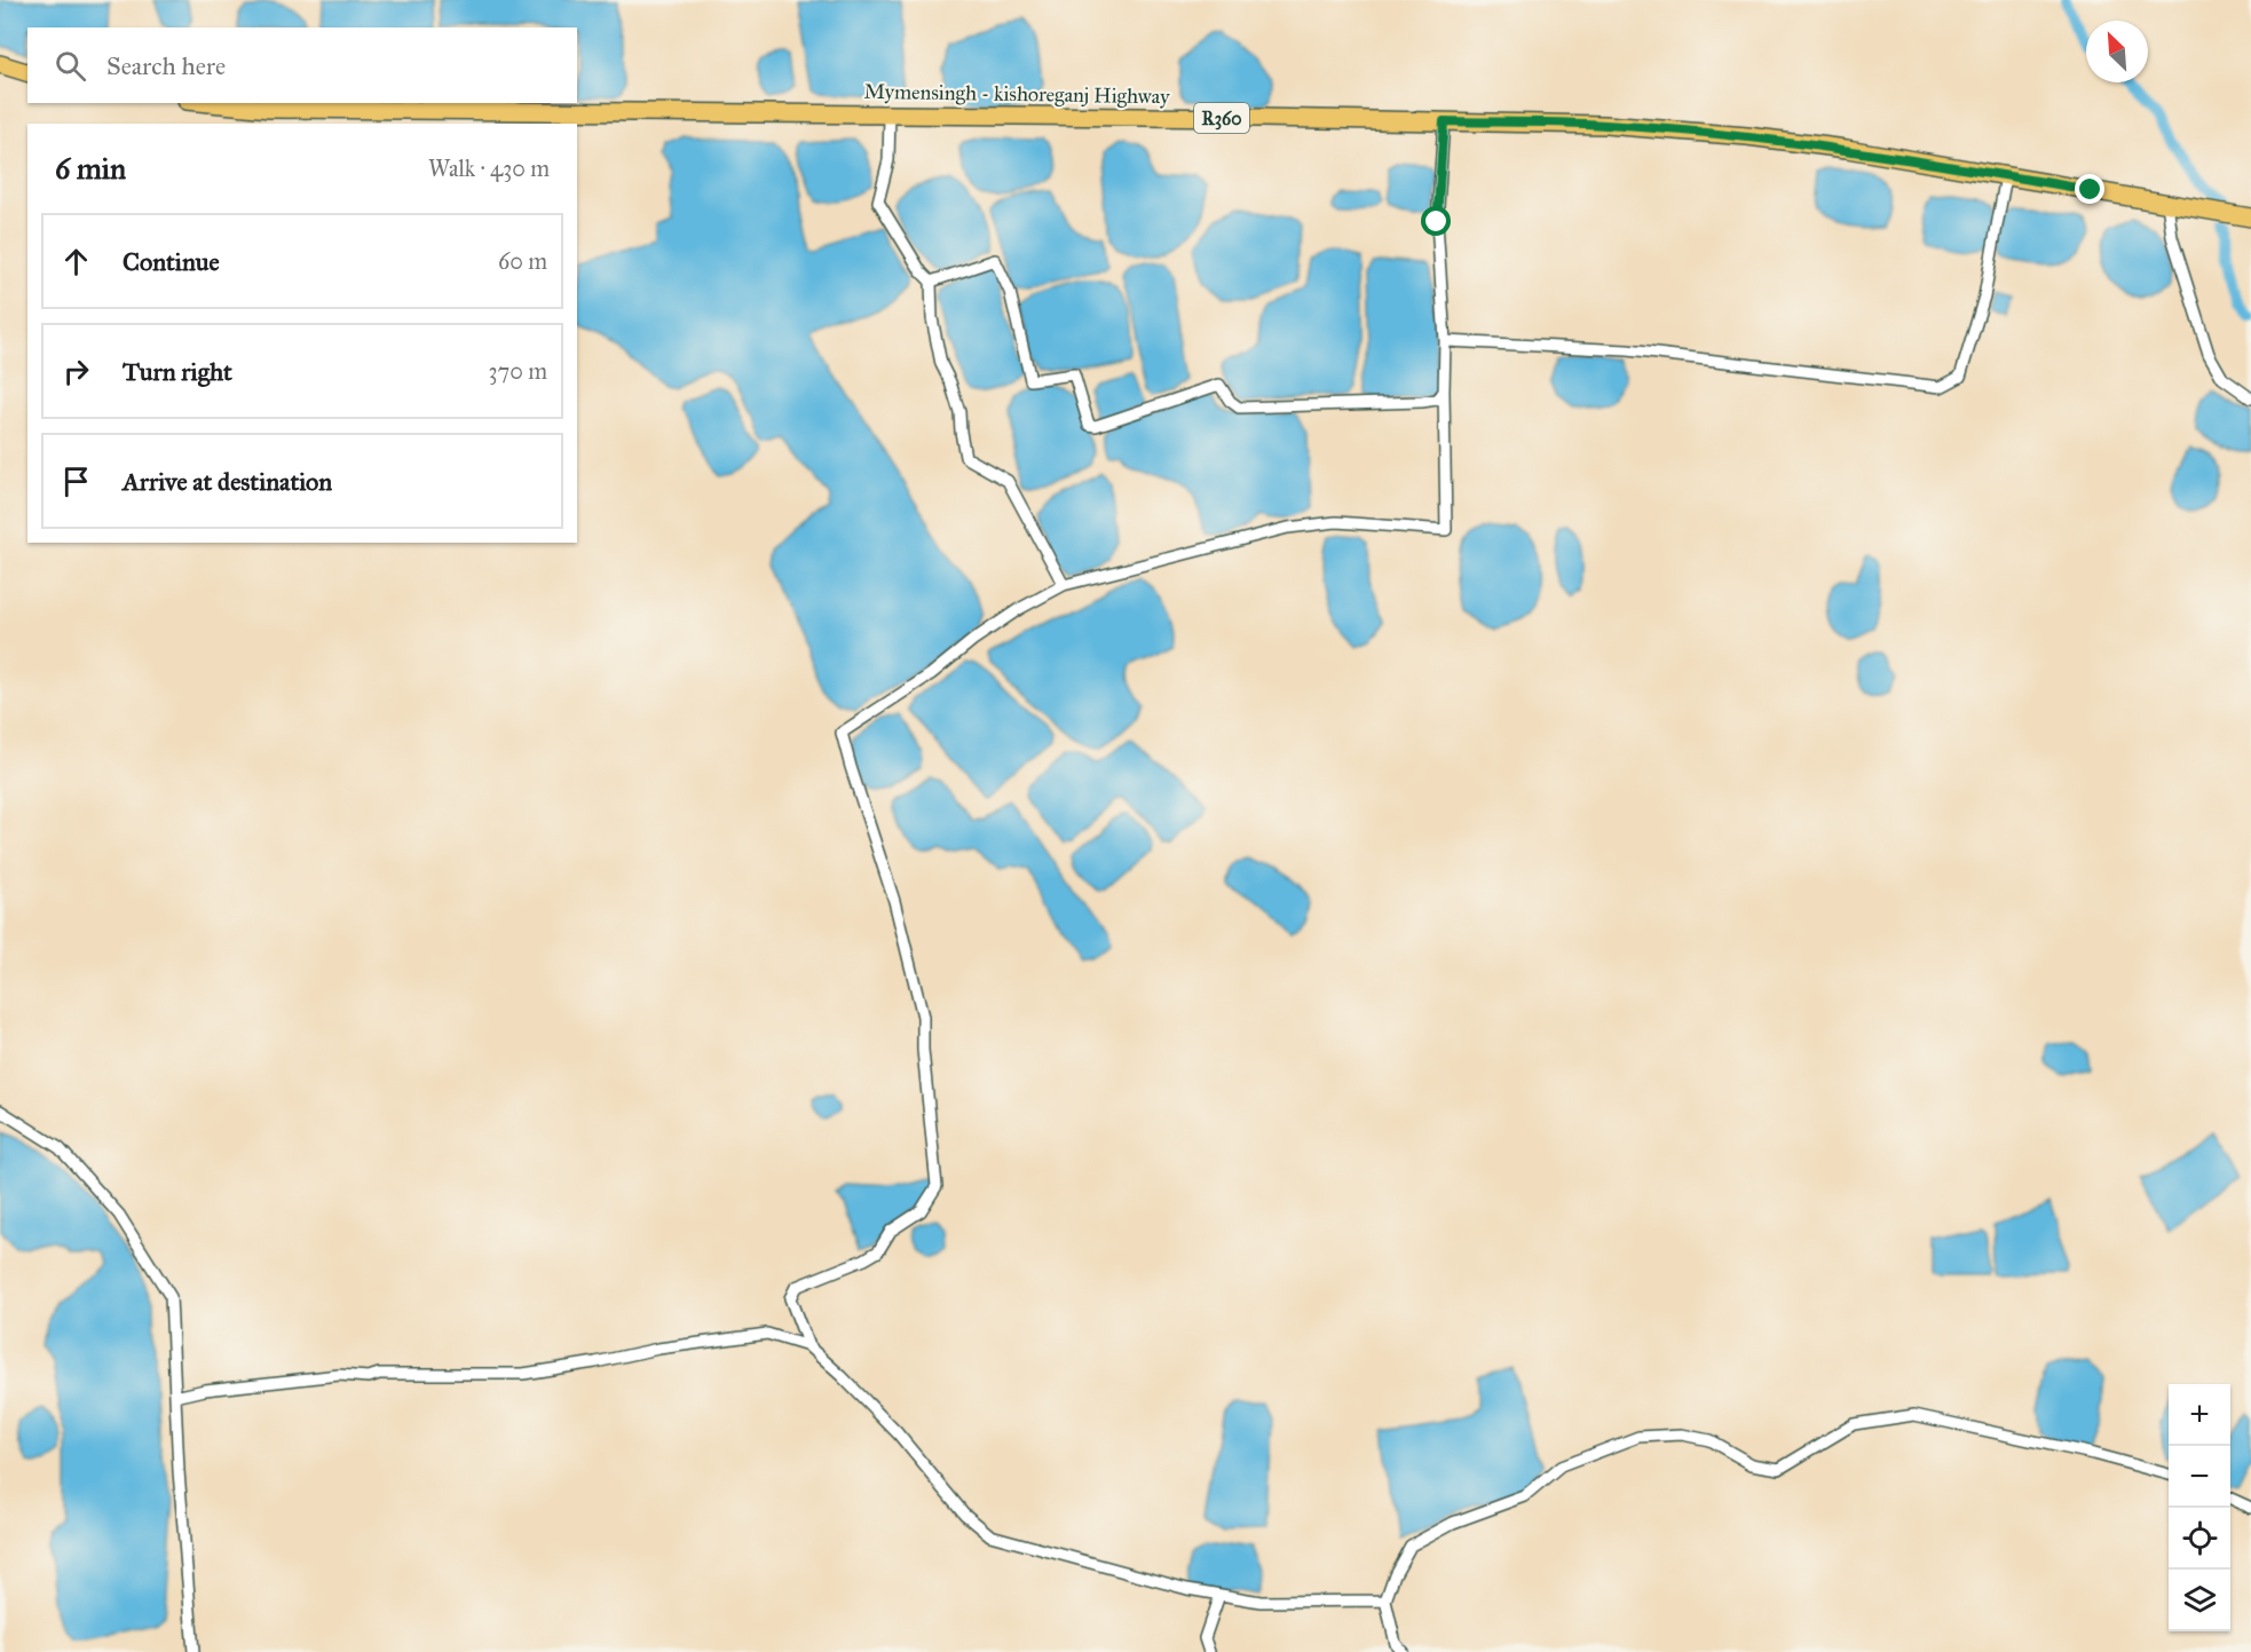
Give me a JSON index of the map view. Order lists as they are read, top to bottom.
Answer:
{
  "streets": {
    "main road": ["Mymensingh - kishoreganj Highway", "R360"]
  },
  "north": "top left",
  "page": {
    "search": "Search here",
    "heading": ["6 min", "Walk · 430 m"],
    "list": [
      ["Continue", "60 m"],
      ["Turn right", "370 m"],
      "Arrive at destination"
    ],
    "map_buttons": ["+", "−"]
  }
}
